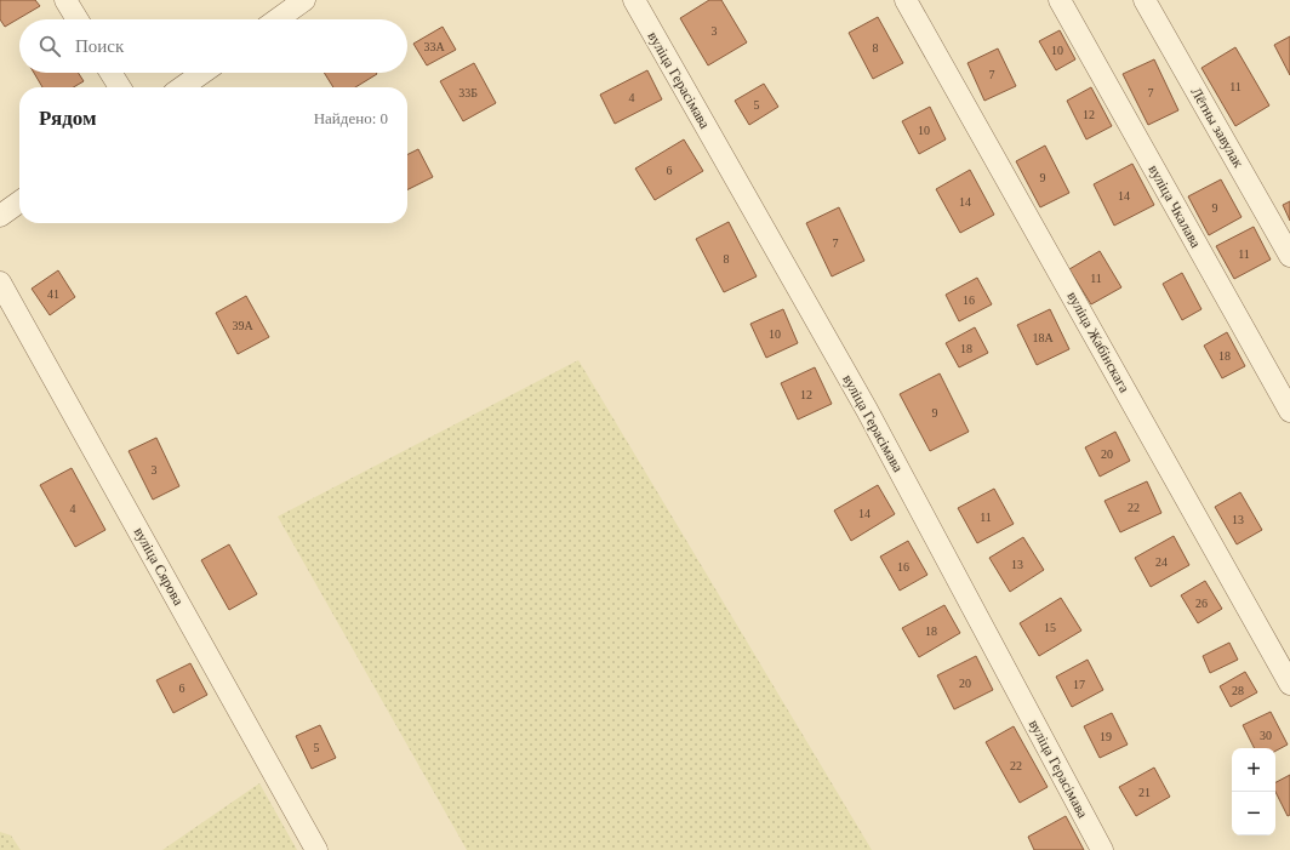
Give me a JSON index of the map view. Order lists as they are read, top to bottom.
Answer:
{
  "streets": {
    "street": [
      "вуліца Герасімава",
      "Лётны завулак",
      "вуліца Чкалава",
      "вуліца Жабінскага",
      "вуліца Сярова"
    ]
  },
  "house_numbers": [
    "3",
    "33А",
    "8",
    "10",
    "7",
    "11",
    "33Б",
    "7",
    "4",
    "5",
    "12",
    "10",
    "6",
    "9",
    "14",
    "14",
    "9",
    "7",
    "11",
    "8",
    "11",
    "41",
    "16",
    "39А",
    "10",
    "18А",
    "18",
    "18",
    "12",
    "9",
    "20",
    "3",
    "22",
    "4",
    "14",
    "11",
    "13",
    "24",
    "13",
    "16",
    "26",
    "15",
    "18",
    "20",
    "17",
    "6",
    "28",
    "30",
    "19",
    "5",
    "22",
    "21"
  ],
  "page": {
    "search": "Поиск",
    "heading": ["Рядом", "Найдено: 0"],
    "map_buttons": ["+", "−"]
  }
}
